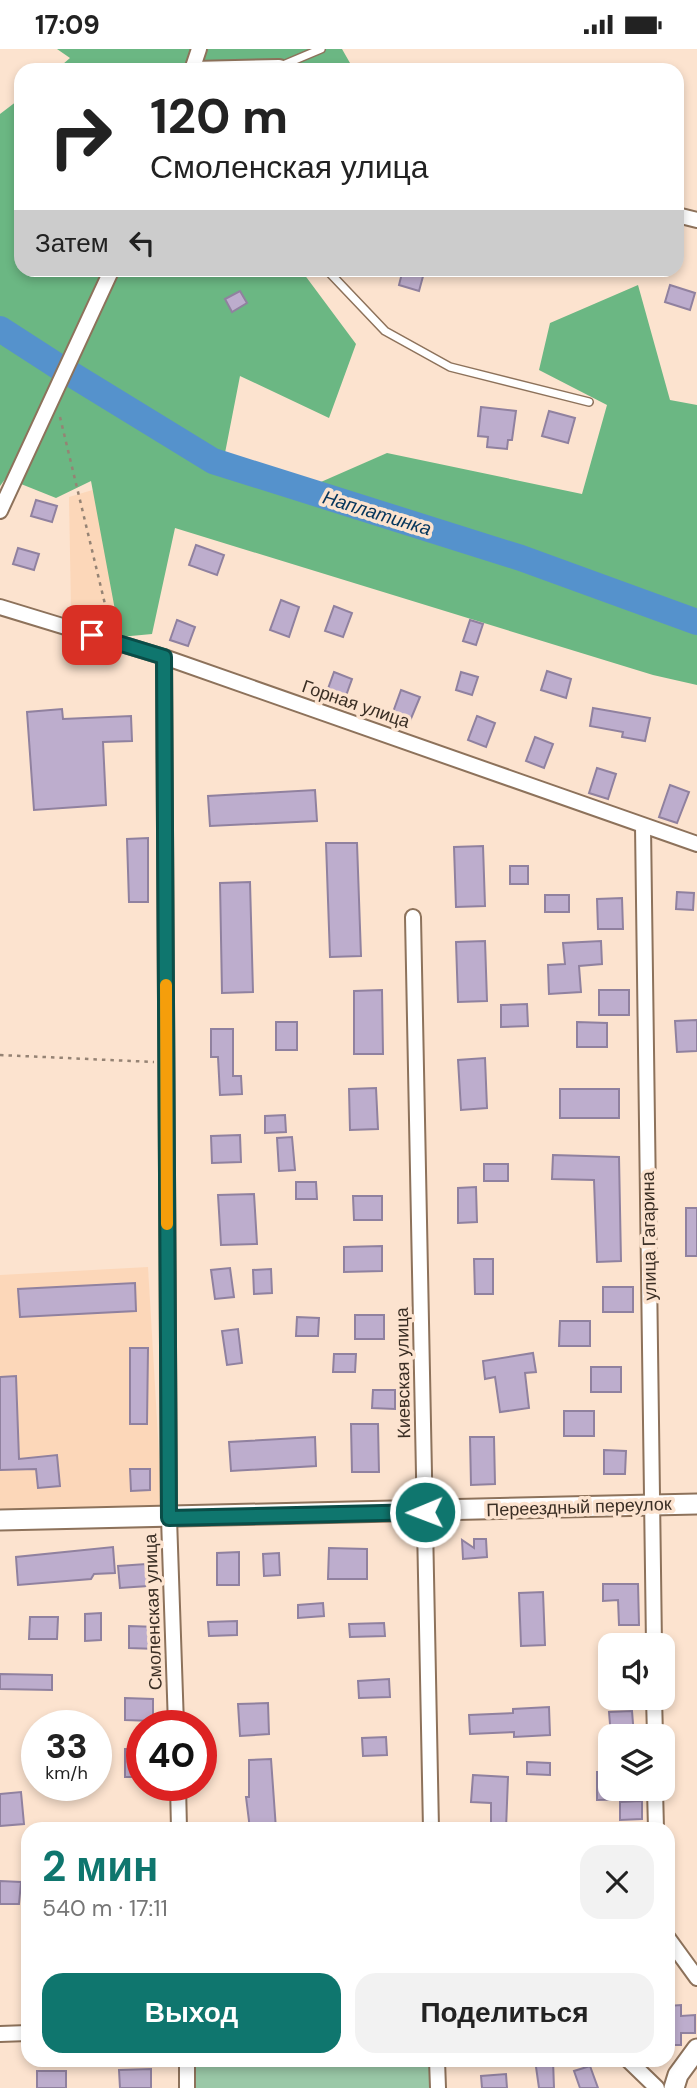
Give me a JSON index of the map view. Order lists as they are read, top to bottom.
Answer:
{
  "streets": {
    "street": [
      "Горная улица",
      "улица Гагарина",
      "Киевская улица",
      "Переездный переулок",
      "Смоленская улица"
    ]
  },
  "crossings": [
    ["Горная улица", "улица Гагарина"],
    ["Горная улица", "Смоленская улица"],
    ["улица Гагарина", "Переездный переулок"],
    ["Киевская улица", "Переездный переулок"],
    ["Переездный переулок", "Смоленская улица"]
  ],
  "water": ["Наплатинка"],
  "page": {
    "status": "17:09",
    "turn": ["120 m", "Смоленская улица"],
    "then": "Затем",
    "speed": "33 km/h",
    "limit": "40",
    "heading": ["2 мин", "540 m · 17:11"],
    "buttons": ["Выход", "Поделиться"]
  }
}
